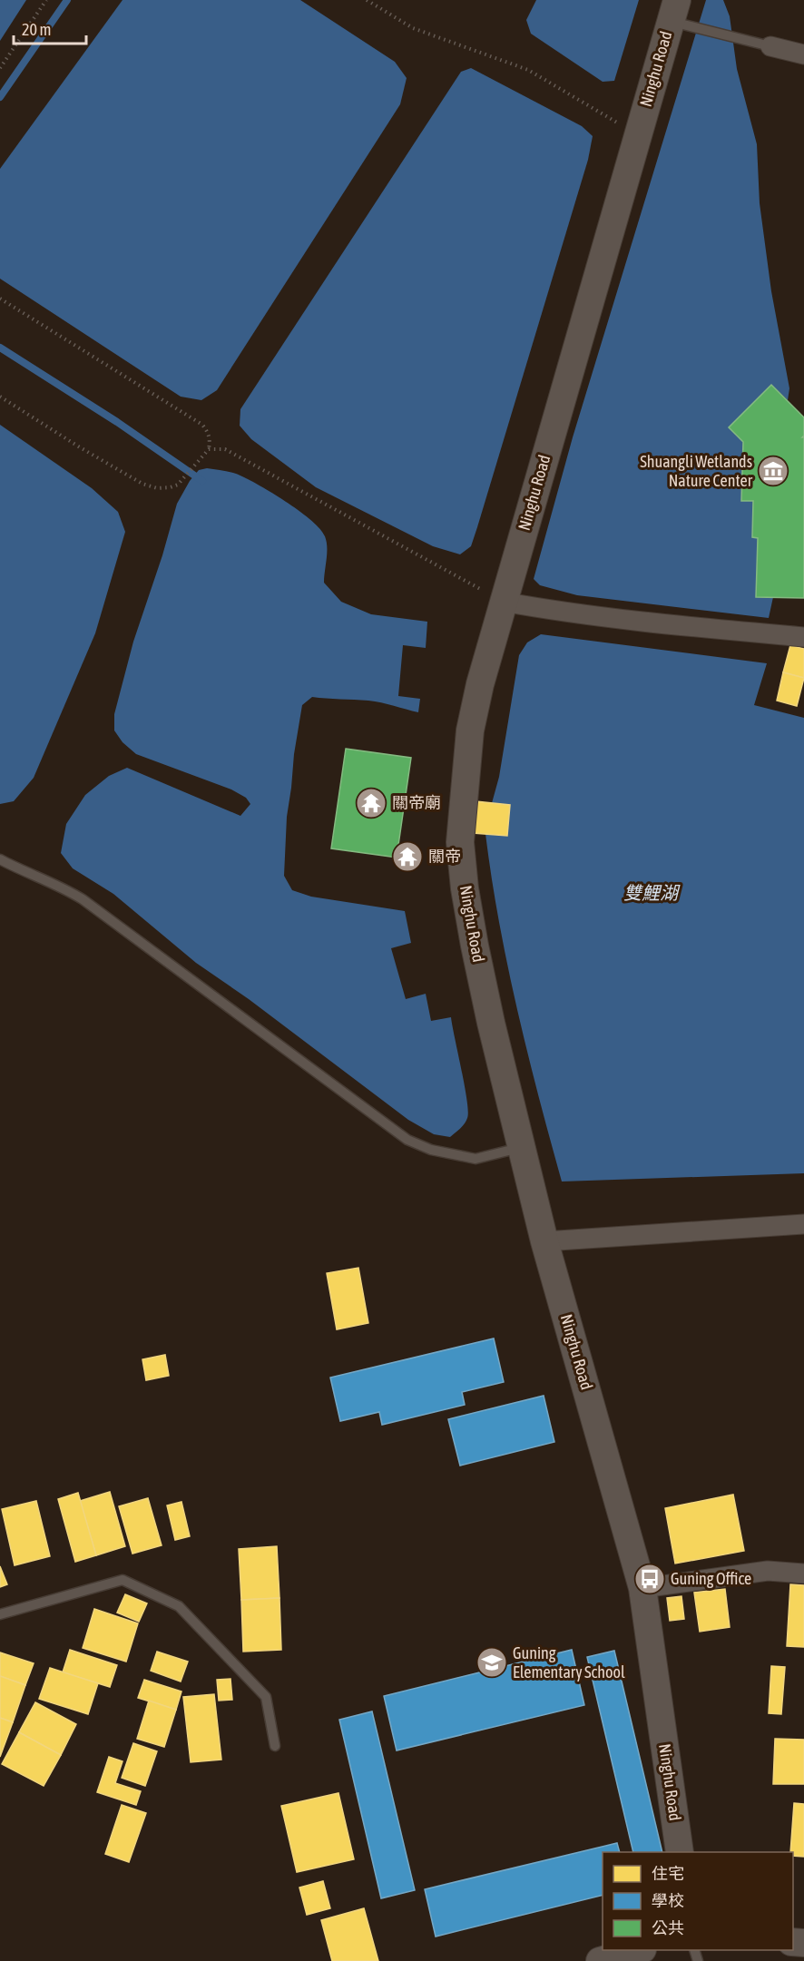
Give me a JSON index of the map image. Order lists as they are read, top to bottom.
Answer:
{
  "streets": {
    "main road": ["Ninghu Road"]
  },
  "water": ["雙鯉湖"],
  "places": {
    "museum": ["Shuangli Wetlands Nature Center"],
    "temple": ["關帝廟", "關帝"],
    "bus stop": ["Guning Office"],
    "school or university": ["Guning Elementary School"]
  },
  "legend": ["住宅", "學校", "公共"],
  "scale_bar": "20 m"
}
